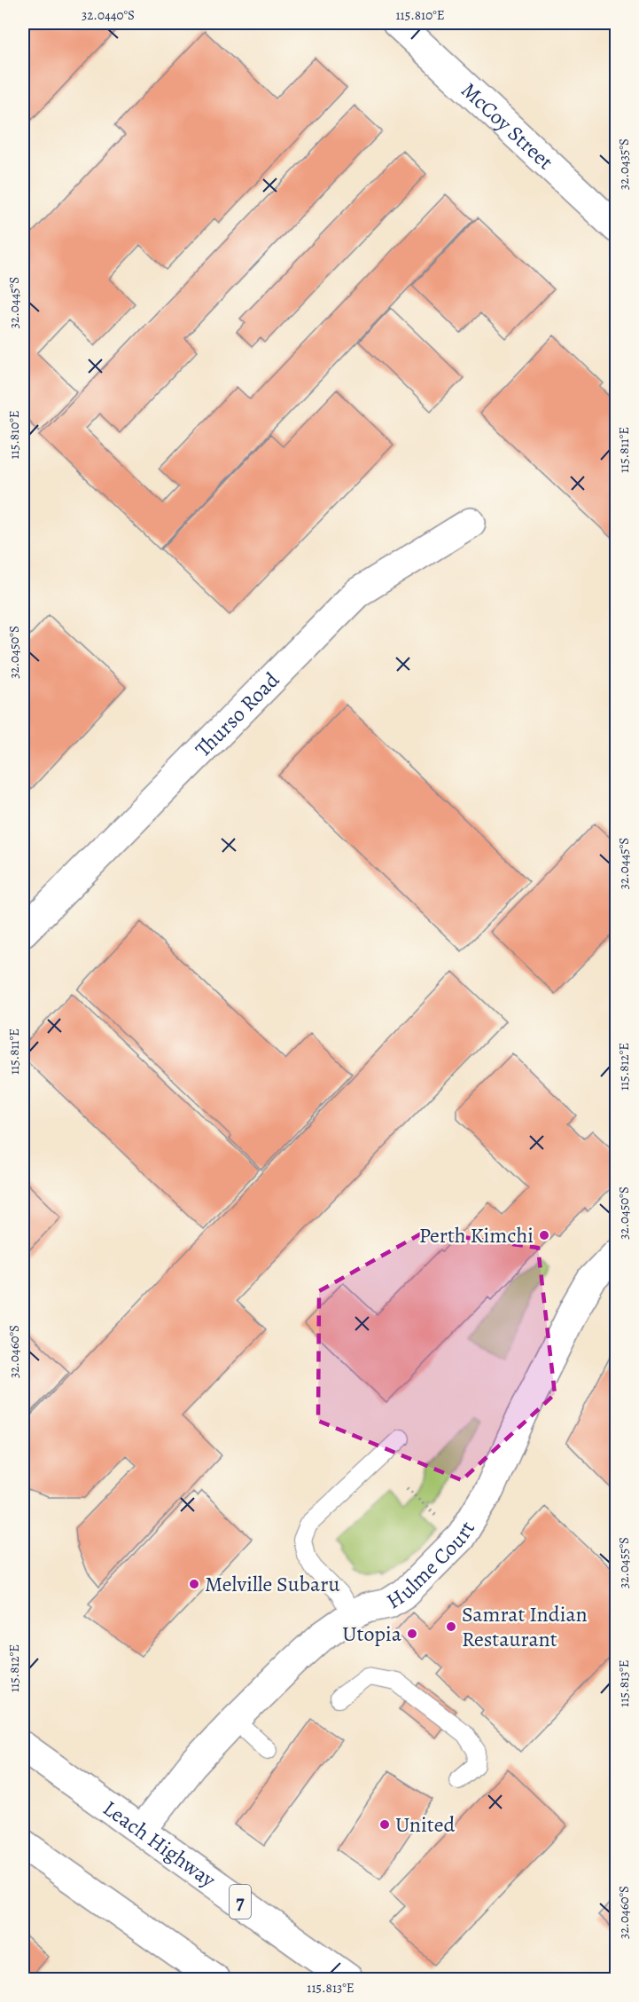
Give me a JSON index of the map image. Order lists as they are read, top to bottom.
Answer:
{
  "streets": {
    "main road": [
      "McCoy Street",
      "Thurso Road",
      "Hulme Court",
      "Leach Highway",
      "7"
    ]
  },
  "crossings": [
    ["Hulme Court", "Leach Highway"]
  ],
  "places": [
    "Perth Kimchi",
    "Melville Subaru",
    "Samrat Indian Restaurant",
    "Utopia",
    "United"
  ],
  "coordinates": [
    "32.0440°S",
    "115.810°E",
    "32.0435°S",
    "32.0445°S",
    "115.811°E",
    "32.0450°S",
    "115.812°E",
    "32.0460°S",
    "32.0455°S",
    "115.813°E"
  ]
}
